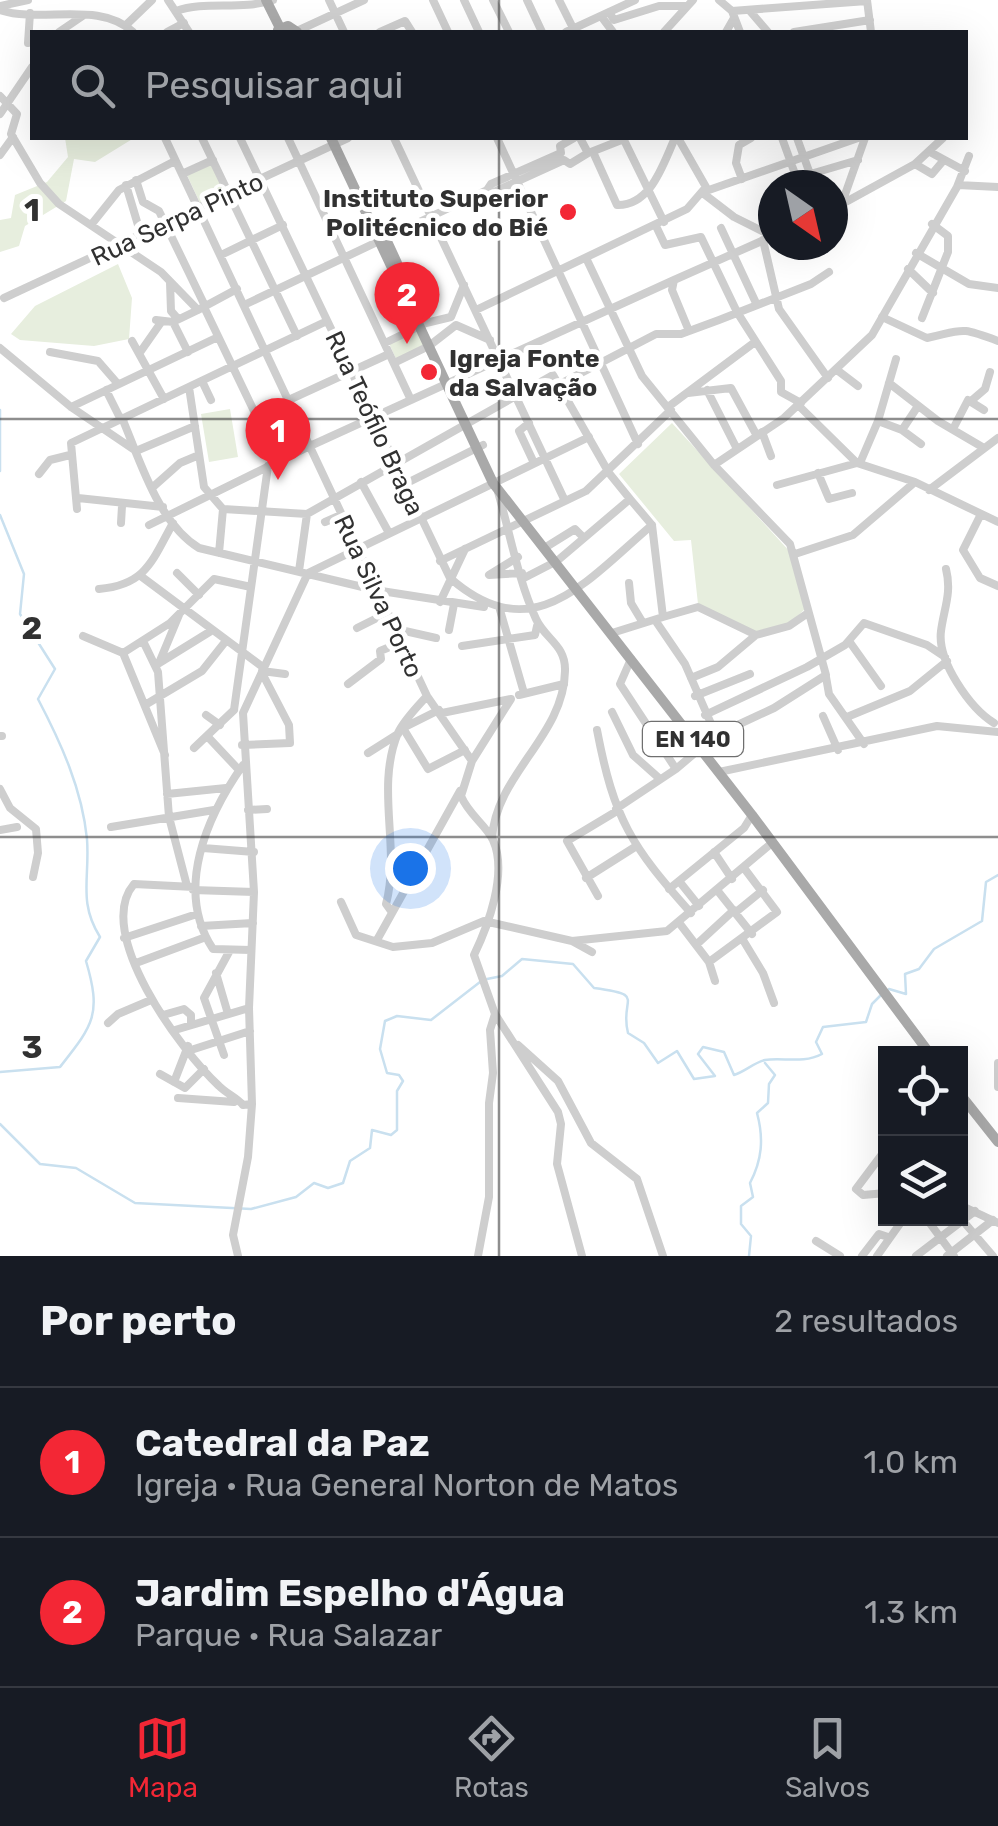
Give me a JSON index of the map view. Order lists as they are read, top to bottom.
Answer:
{
  "streets": {
    "main road": ["EN 140"],
    "street": ["Rua Serpa Pinto", "Rua Teófilo Braga", "Rua Silva Porto"]
  },
  "crossings": [
    ["Rua Serpa Pinto", "Rua Teófilo Braga"],
    ["Rua Serpa Pinto", "Rua Silva Porto"],
    ["Rua Serpa Pinto", "EN 140"],
    ["Rua Teófilo Braga", "EN 140"]
  ],
  "places": ["Instituto Superior Politécnico do Bié", "Igreja Fonte da Salvação"],
  "north": "bottom right",
  "page": {
    "search": "Pesquisar aqui",
    "pins": ["2", "1"],
    "heading": ["Por perto", "2 resultados"],
    "list": [
      {
        "mark": "1",
        "name": "Catedral da Paz",
        "note": "Igreja · Rua General Norton de Matos",
        "value": "1.0 km"
      },
      {
        "mark": "2",
        "name": "Jardim Espelho d'Água",
        "note": "Parque · Rua Salazar",
        "value": "1.3 km"
      }
    ],
    "nav": ["Mapa", "Rotas", "Salvos"]
  },
  "grid": {
    "rows": ["1", "2", "3"]
  }
}
